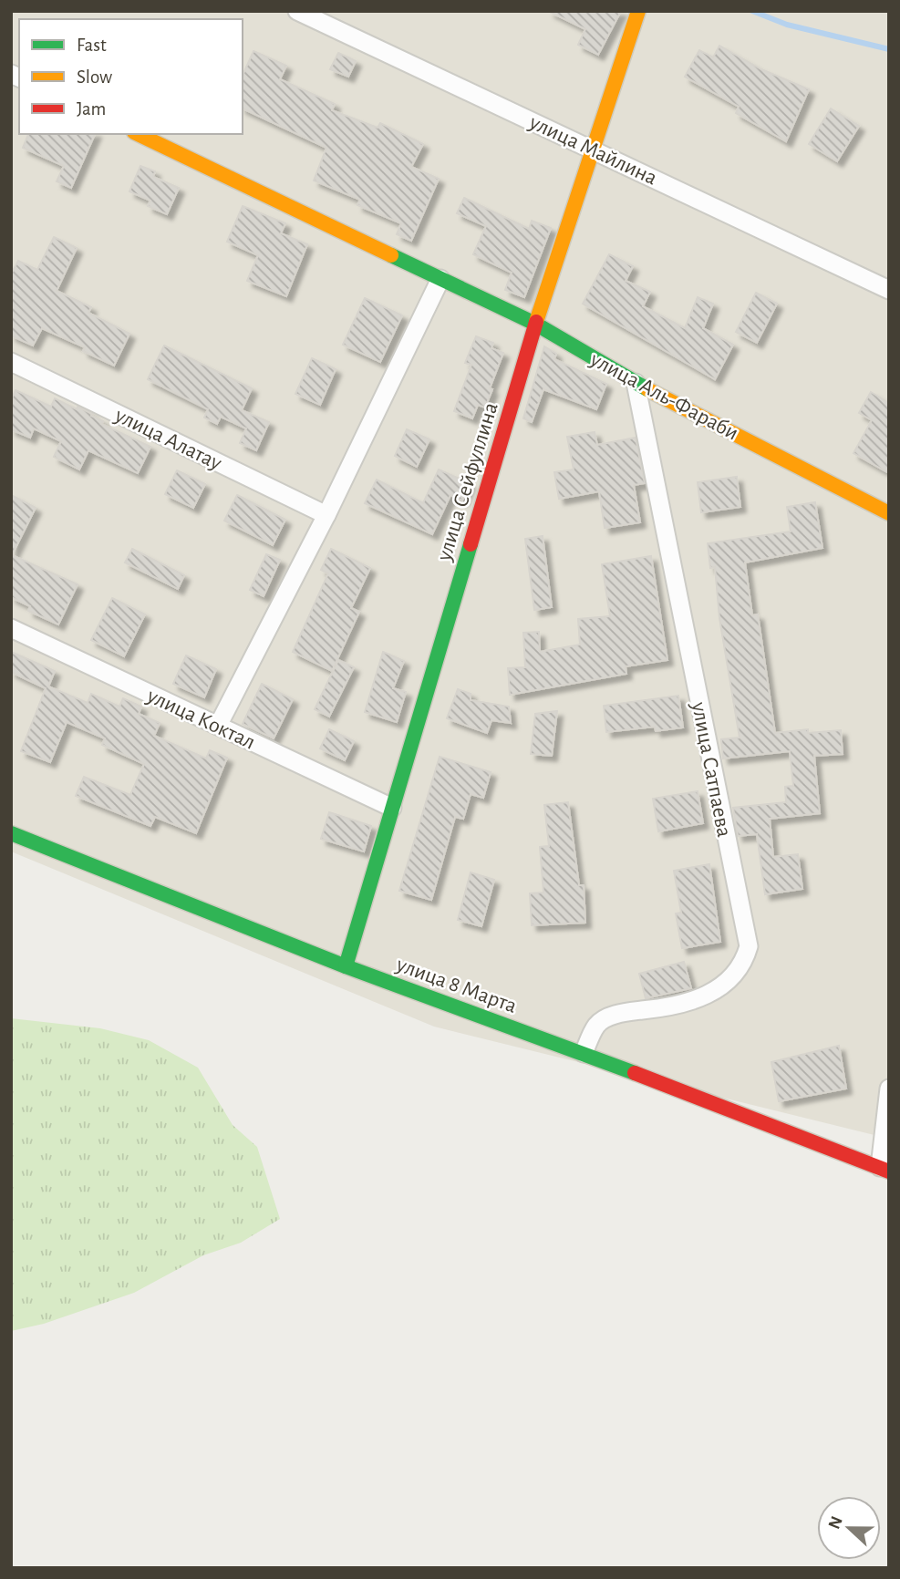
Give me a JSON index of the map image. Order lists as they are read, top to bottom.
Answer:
{
  "streets": {
    "street": [
      "улица Майлина",
      "улица Аль-Фараби",
      "улица Алатау",
      "улица Сейфуллина",
      "улица Коктал",
      "улица Сатпаева",
      "улица 8 Марта"
    ]
  },
  "crossings": [
    ["улица Майлина", "улица Сейфуллина"],
    ["улица Аль-Фараби", "улица Сейфуллина"],
    ["улица Аль-Фараби", "улица Сатпаева"],
    ["улица Сейфуллина", "улица Коктал"],
    ["улица Сейфуллина", "улица 8 Марта"],
    ["улица Сатпаева", "улица 8 Марта"]
  ],
  "legend": ["Fast", "Slow", "Jam"],
  "north": "left"
}
